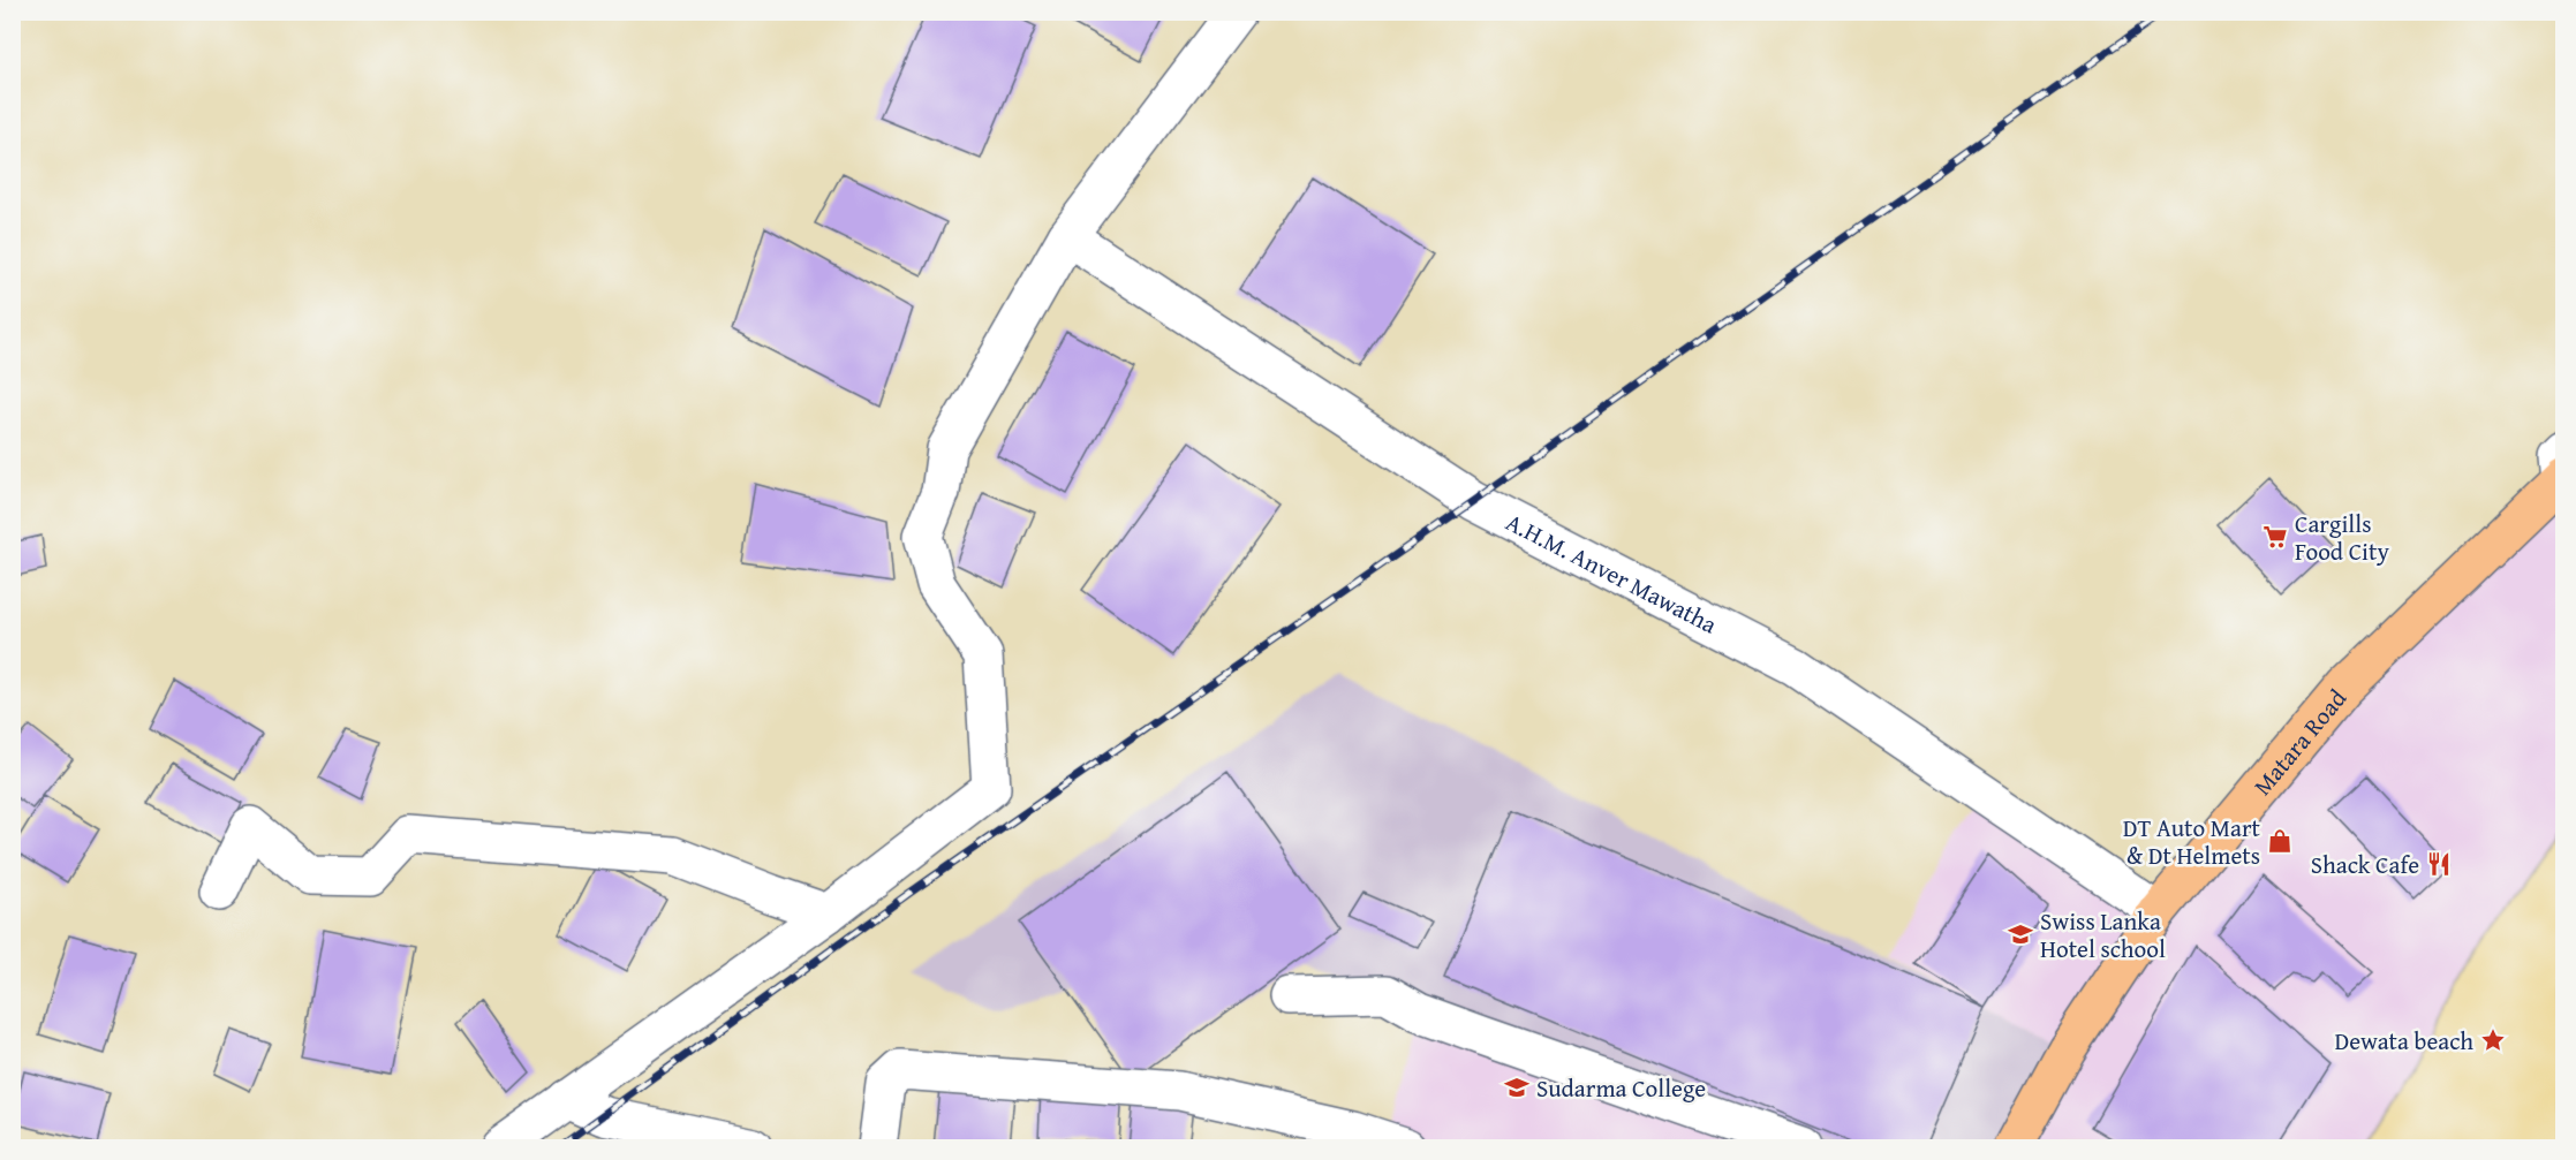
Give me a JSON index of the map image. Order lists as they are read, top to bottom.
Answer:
{
  "streets": {
    "highway": ["Matara Road"],
    "street": ["A.H.M. Anver Mawatha"]
  },
  "crossings": [
    ["A.H.M. Anver Mawatha", "Matara Road"]
  ],
  "places": {
    "supermarket": ["Cargills Food City"],
    "shop": ["DT Auto Mart & Dt Helmets"],
    "restaurant": ["Shack Cafe"],
    "school or university": ["Swiss Lanka Hotel school", "Sudarma College"],
    "place": ["Dewata beach"]
  }
}
